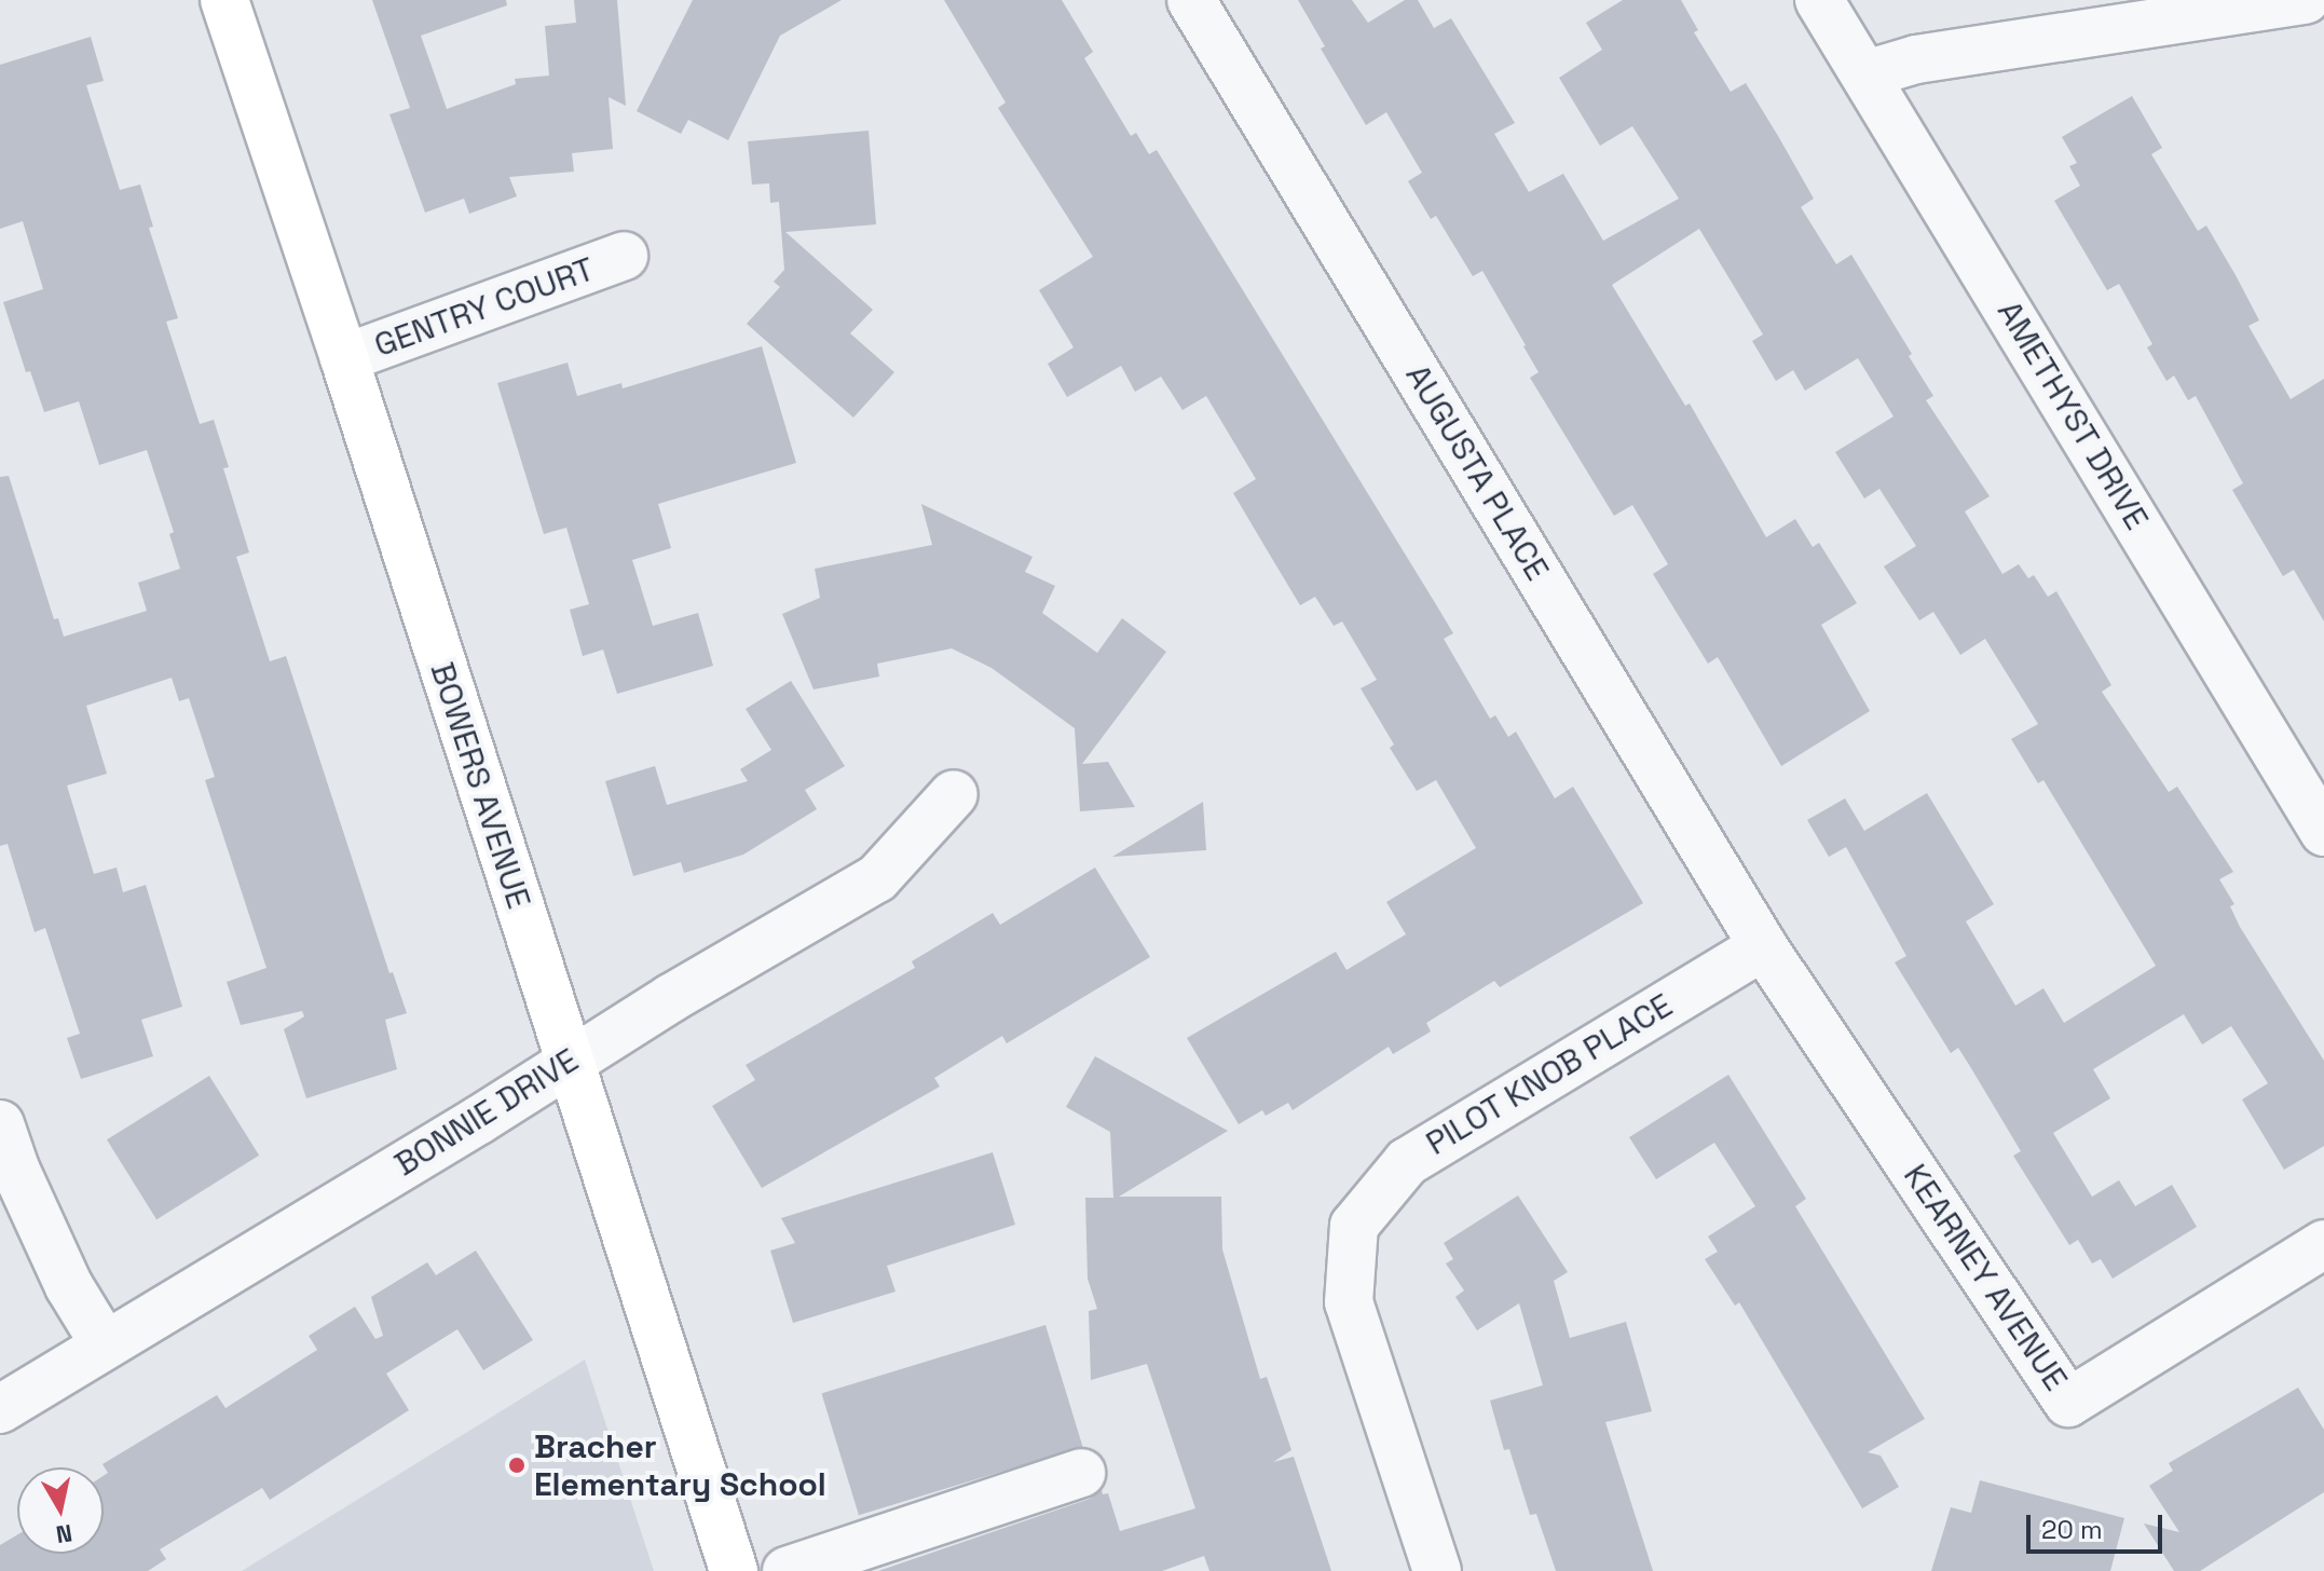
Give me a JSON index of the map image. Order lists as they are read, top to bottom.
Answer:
{
  "streets": {
    "main road": ["BOWERS AVENUE"],
    "street": [
      "GENTRY COURT",
      "AMETHYST DRIVE",
      "AUGUSTA PLACE",
      "PILOT KNOB PLACE",
      "BONNIE DRIVE",
      "KEARNEY AVENUE"
    ]
  },
  "crossings": [
    ["GENTRY COURT", "BOWERS AVENUE"],
    ["AUGUSTA PLACE", "PILOT KNOB PLACE"],
    ["AUGUSTA PLACE", "KEARNEY AVENUE"],
    ["BOWERS AVENUE", "BONNIE DRIVE"],
    ["PILOT KNOB PLACE", "KEARNEY AVENUE"]
  ],
  "places": ["Bracher Elementary School"],
  "scale_bar": "20 m",
  "north": "bottom"
}
